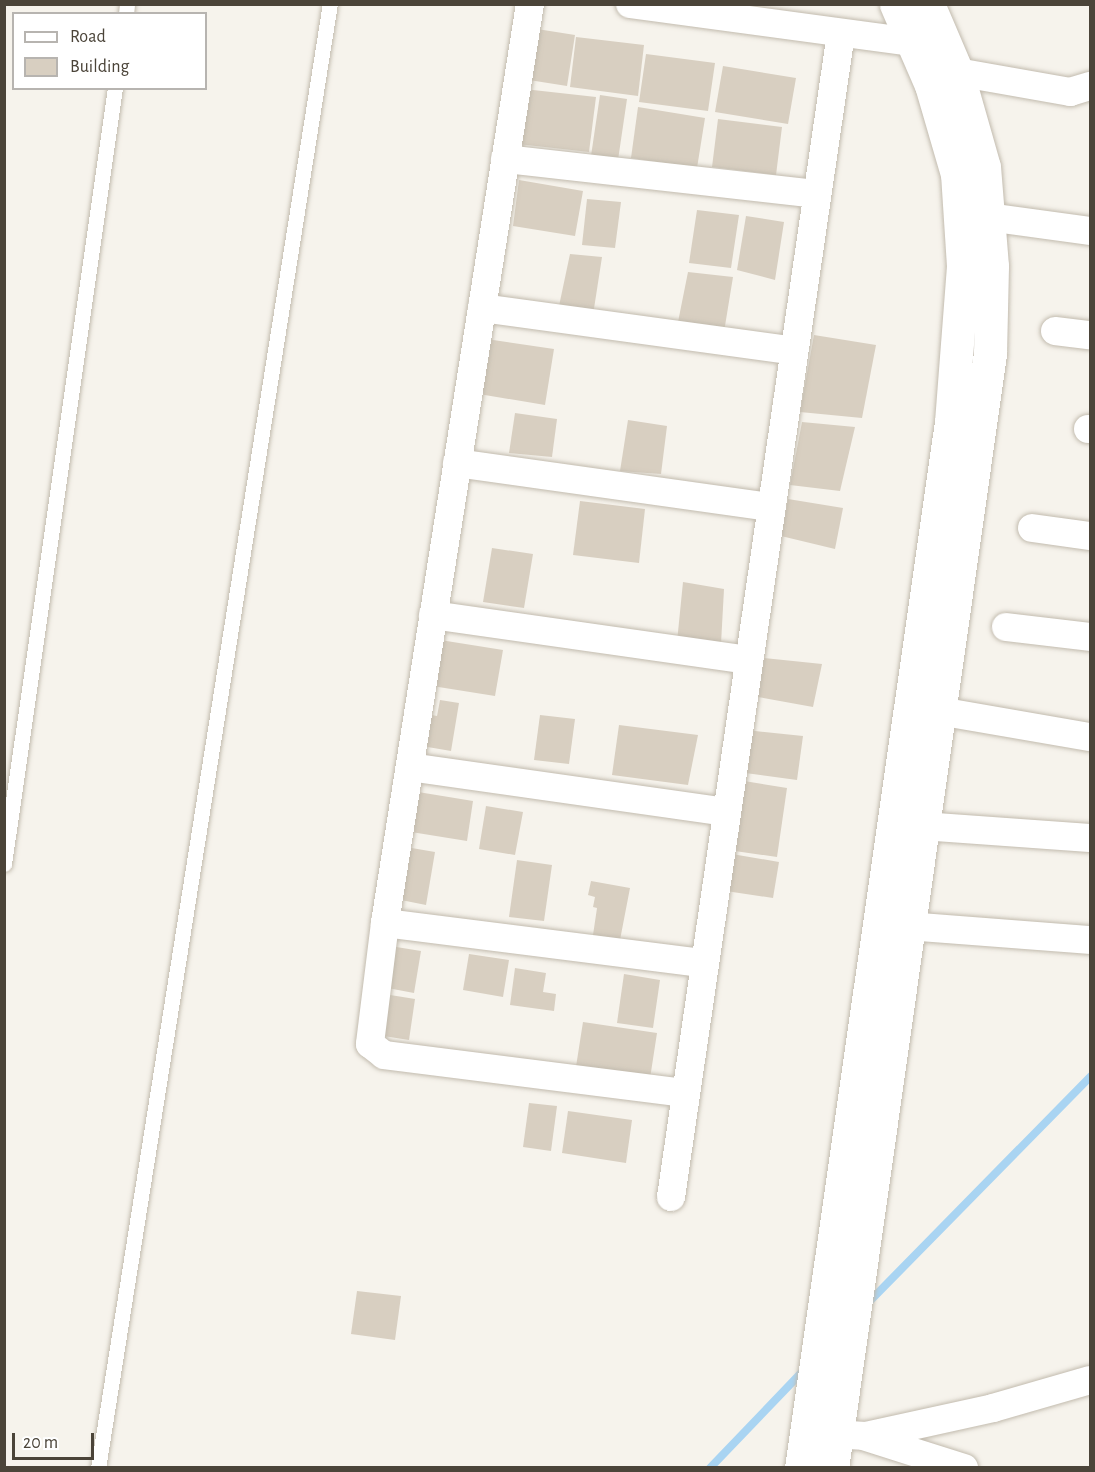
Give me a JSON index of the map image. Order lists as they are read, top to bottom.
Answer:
{
  "legend": ["Road", "Building"],
  "scale_bar": "20 m"
}
